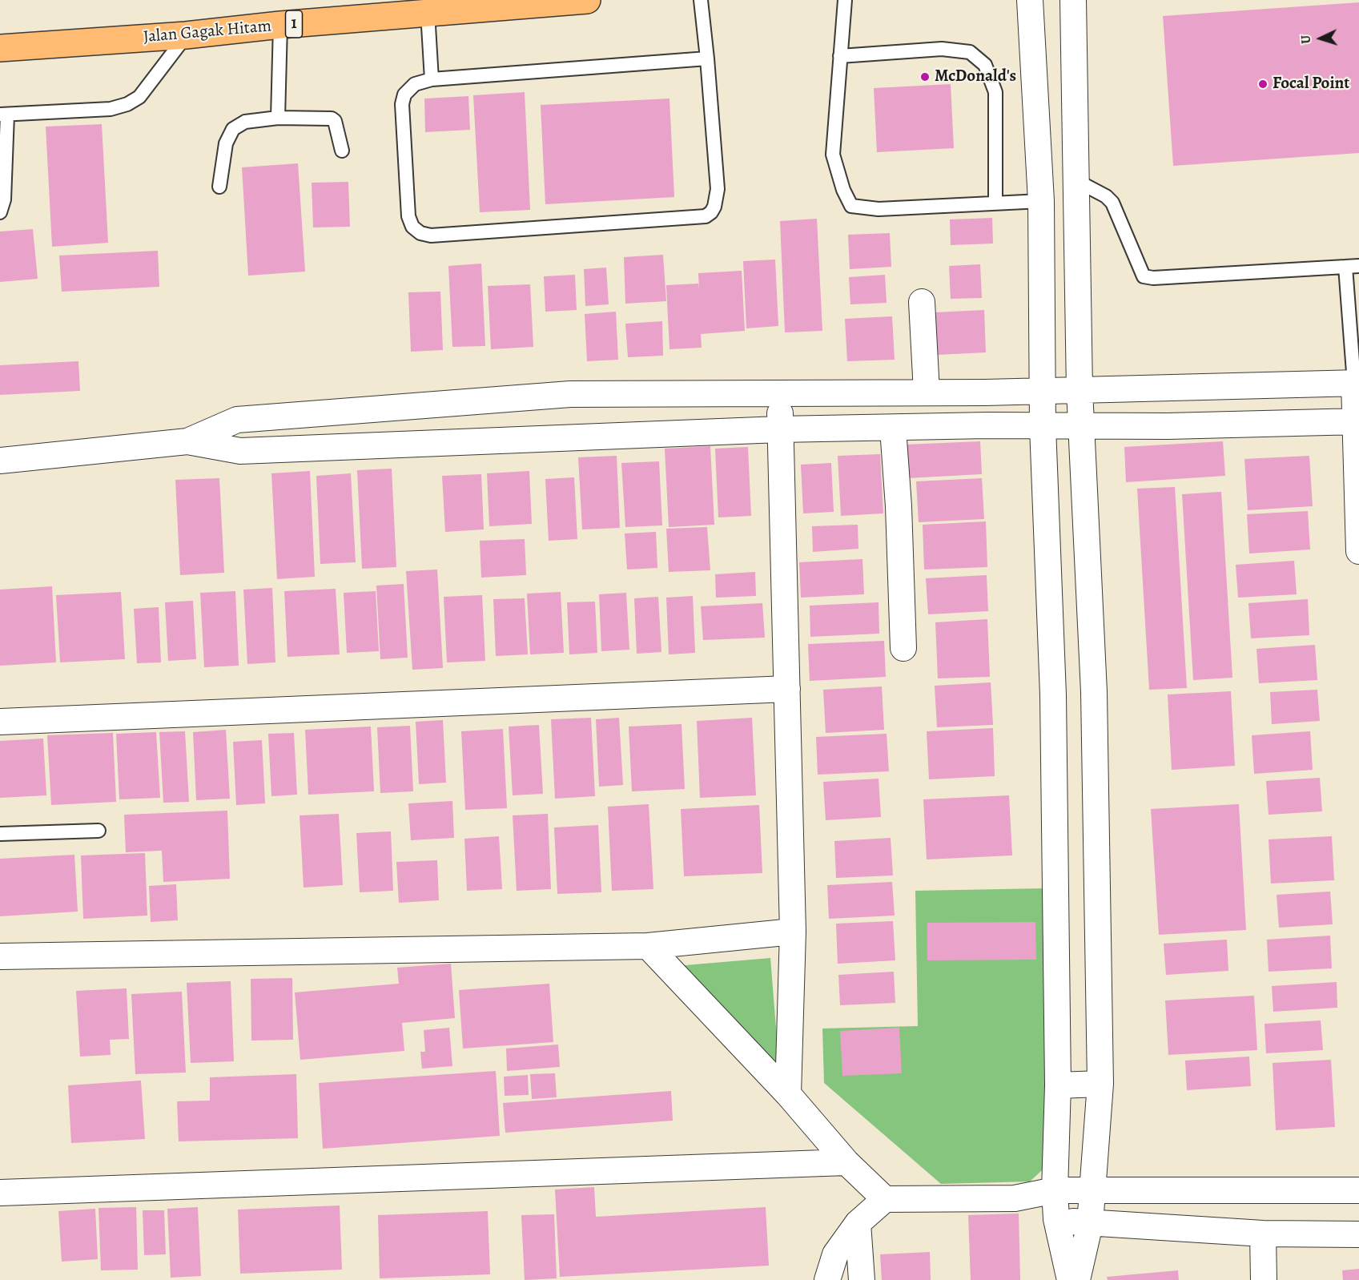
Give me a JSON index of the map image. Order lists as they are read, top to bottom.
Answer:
{
  "streets": {
    "highway": ["1", "Jalan Gagak Hitam"]
  },
  "places": ["McDonald's", "Focal Point"],
  "north": "left"
}
